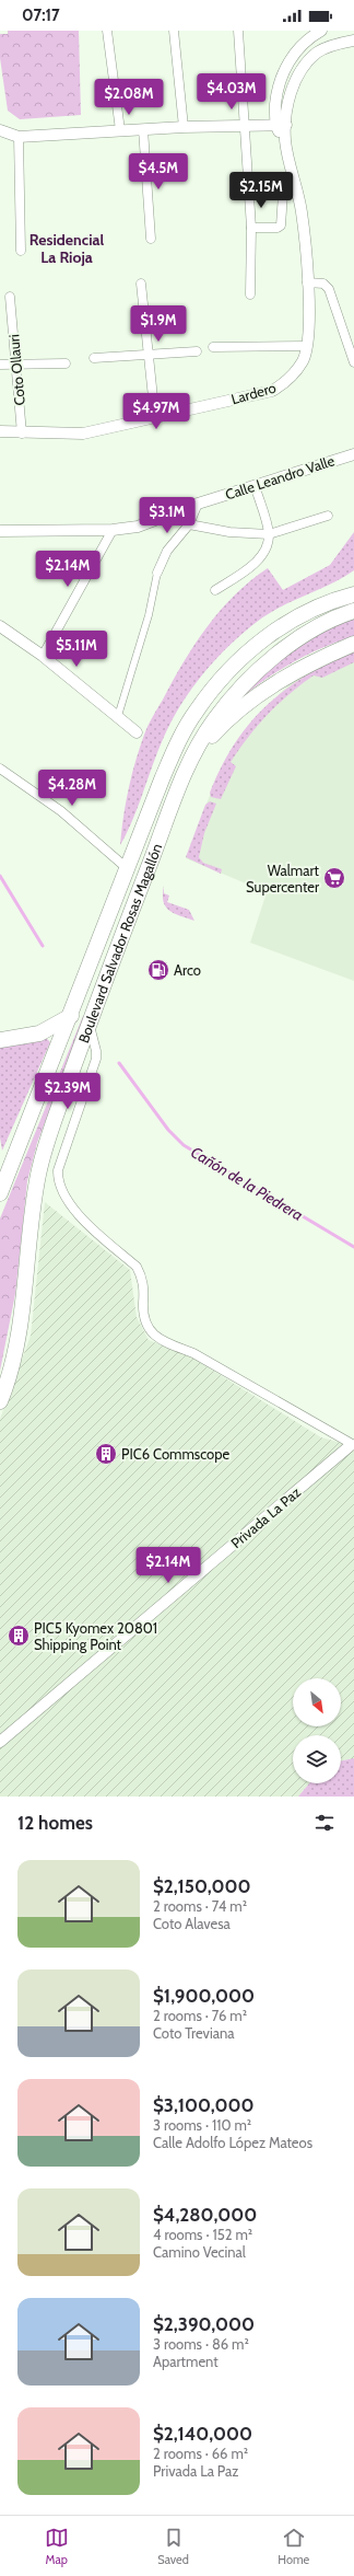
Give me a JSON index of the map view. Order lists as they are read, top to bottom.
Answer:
{
  "streets": {
    "highway": ["Boulevard Salvador Rosas Magallón"],
    "street": [
      "Coto Ollauri",
      "Lardero",
      "Calle Leandro Valle",
      "Privada La Paz"
    ]
  },
  "crossings": [
    ["Coto Ollauri", "Lardero"]
  ],
  "districts": ["Residencial La Rioja"],
  "water": ["Cañón de la Piedrera"],
  "places": {
    "supermarket": ["Walmart Supercenter"],
    "fuel station": ["Arco"],
    "building": ["PIC6 Commscope", "PIC5 Kyomex 20801 Shipping Point"]
  },
  "north": "bottom right",
  "page": {
    "status": "07:17",
    "price": [
      "$4.03M",
      "$2.08M",
      "$4.5M",
      "$2.15M",
      "$1.9M",
      "$4.97M",
      "$3.1M",
      "$2.14M",
      "$5.11M",
      "$4.28M",
      "$2.39M",
      "$2.14M"
    ],
    "heading": "12 homes",
    "list": [
      {
        "name": "$2,150,000",
        "note": "2 rooms · 74 m² · Coto Alavesa"
      },
      {
        "name": "$1,900,000",
        "note": "2 rooms · 76 m² · Coto Treviana"
      },
      {
        "name": "$3,100,000",
        "note": "3 rooms · 110 m² · Calle Adolfo López Mateos"
      },
      {
        "name": "$4,280,000",
        "note": "4 rooms · 152 m² · Camino Vecinal"
      },
      {
        "name": "$2,390,000",
        "note": "3 rooms · 86 m² · Apartment"
      },
      {
        "name": "$2,140,000",
        "note": "2 rooms · 66 m² · Privada La Paz"
      }
    ],
    "tabs": ["Map", "Saved", "Home"]
  }
}
